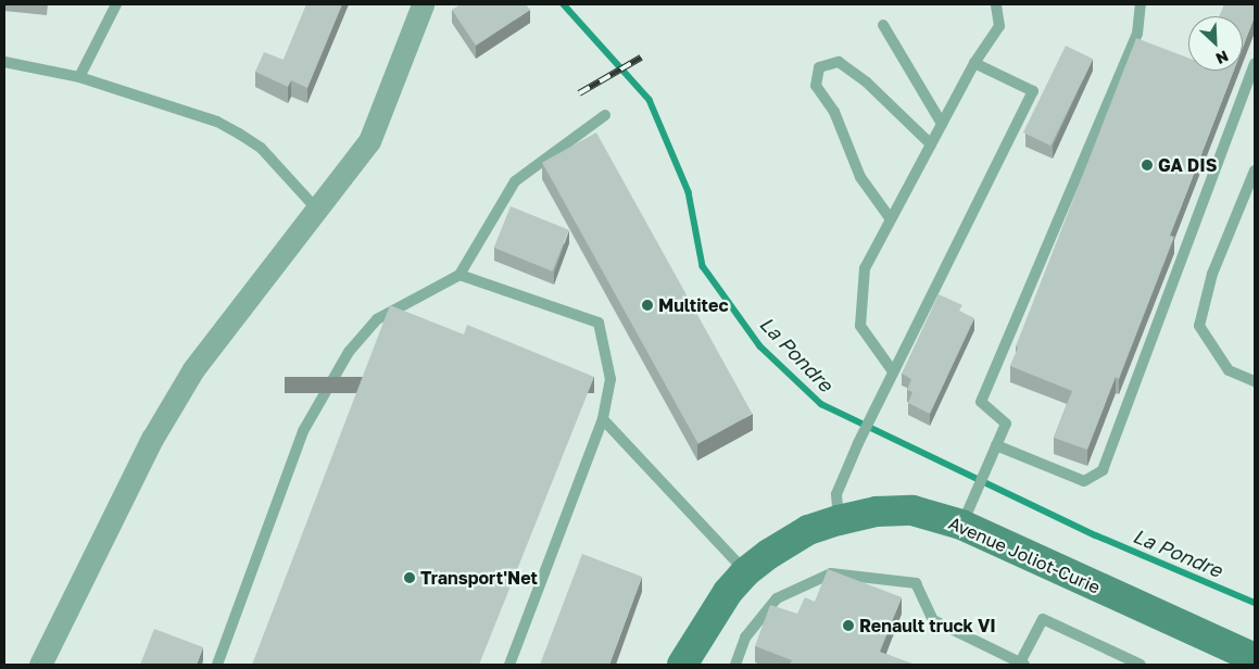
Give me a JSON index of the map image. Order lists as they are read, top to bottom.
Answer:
{
  "streets": {
    "street": ["Avenue Joliot-Curie"]
  },
  "water": ["La Pondre"],
  "places": [
    "GA DIS",
    "Multitec",
    "Transport'Net",
    "Renault truck VI"
  ],
  "north": "bottom right"
}
